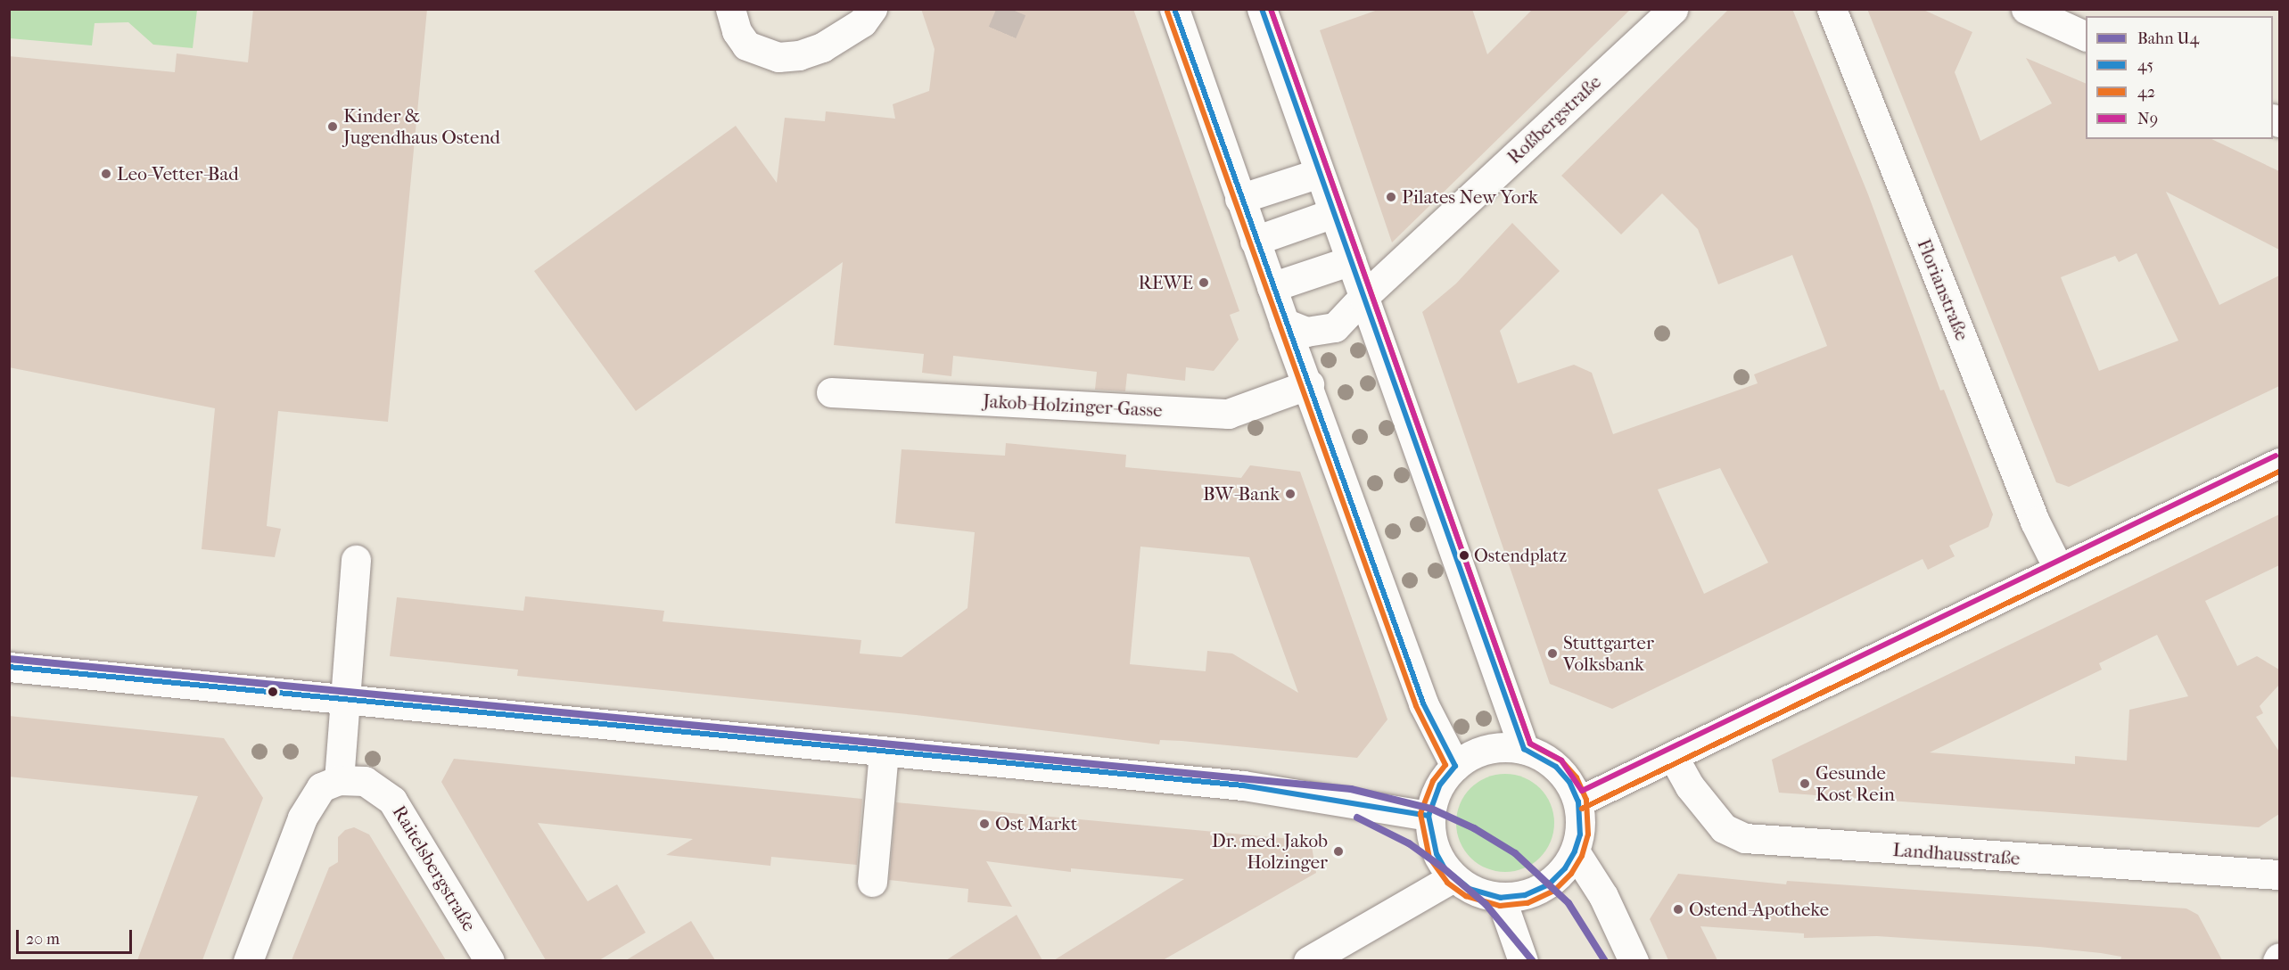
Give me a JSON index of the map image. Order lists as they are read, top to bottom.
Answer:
{
  "streets": {
    "street": [
      "Roßbergstraße",
      "Florianstraße",
      "Jakob-Holzinger-Gasse",
      "Landhausstraße",
      "Raitelsbergstraße"
    ]
  },
  "places": [
    "Kinder & Jugendhaus Ostend",
    "Leo-Vetter-Bad",
    "Pilates New York",
    "REWE",
    "BW-Bank",
    "Ostendplatz",
    "Stuttgarter Volksbank",
    "Gesunde Kost Rein",
    "Ost Markt",
    "Dr. med. Jakob Holzinger",
    "Ostend-Apotheke"
  ],
  "lines": [
    "transit line 45",
    "transit line 42",
    "transit line N9",
    "rail line U4"
  ],
  "legend": [
    "Bahn U4",
    "45",
    "42",
    "N9"
  ],
  "scale_bar": "20 m"
}
